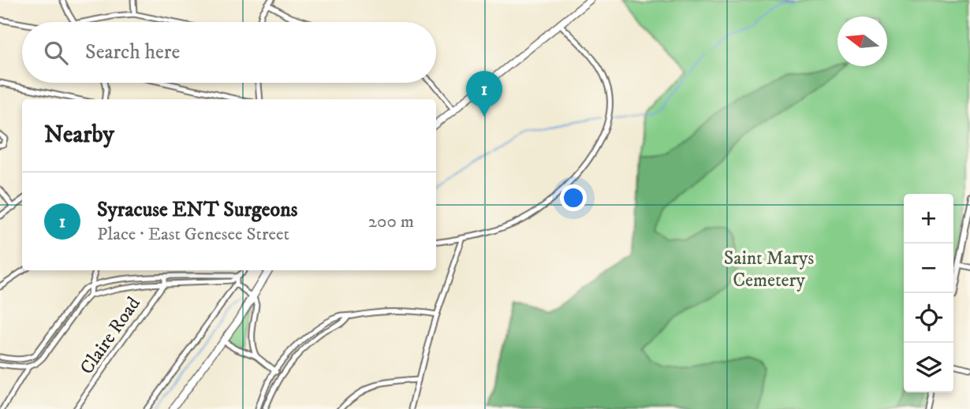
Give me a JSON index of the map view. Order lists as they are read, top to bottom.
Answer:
{
  "streets": {
    "street": ["Claire Road"]
  },
  "parks": ["Saint Marys Cemetery"],
  "north": "left",
  "page": {
    "search": "Search here",
    "pins": "1",
    "heading": "Nearby",
    "list": [
      {
        "mark": "1",
        "name": "Syracuse ENT Surgeons",
        "note": "Place · East Genesee Street",
        "value": "200 m"
      }
    ],
    "map_buttons": ["+", "−"]
  }
}
